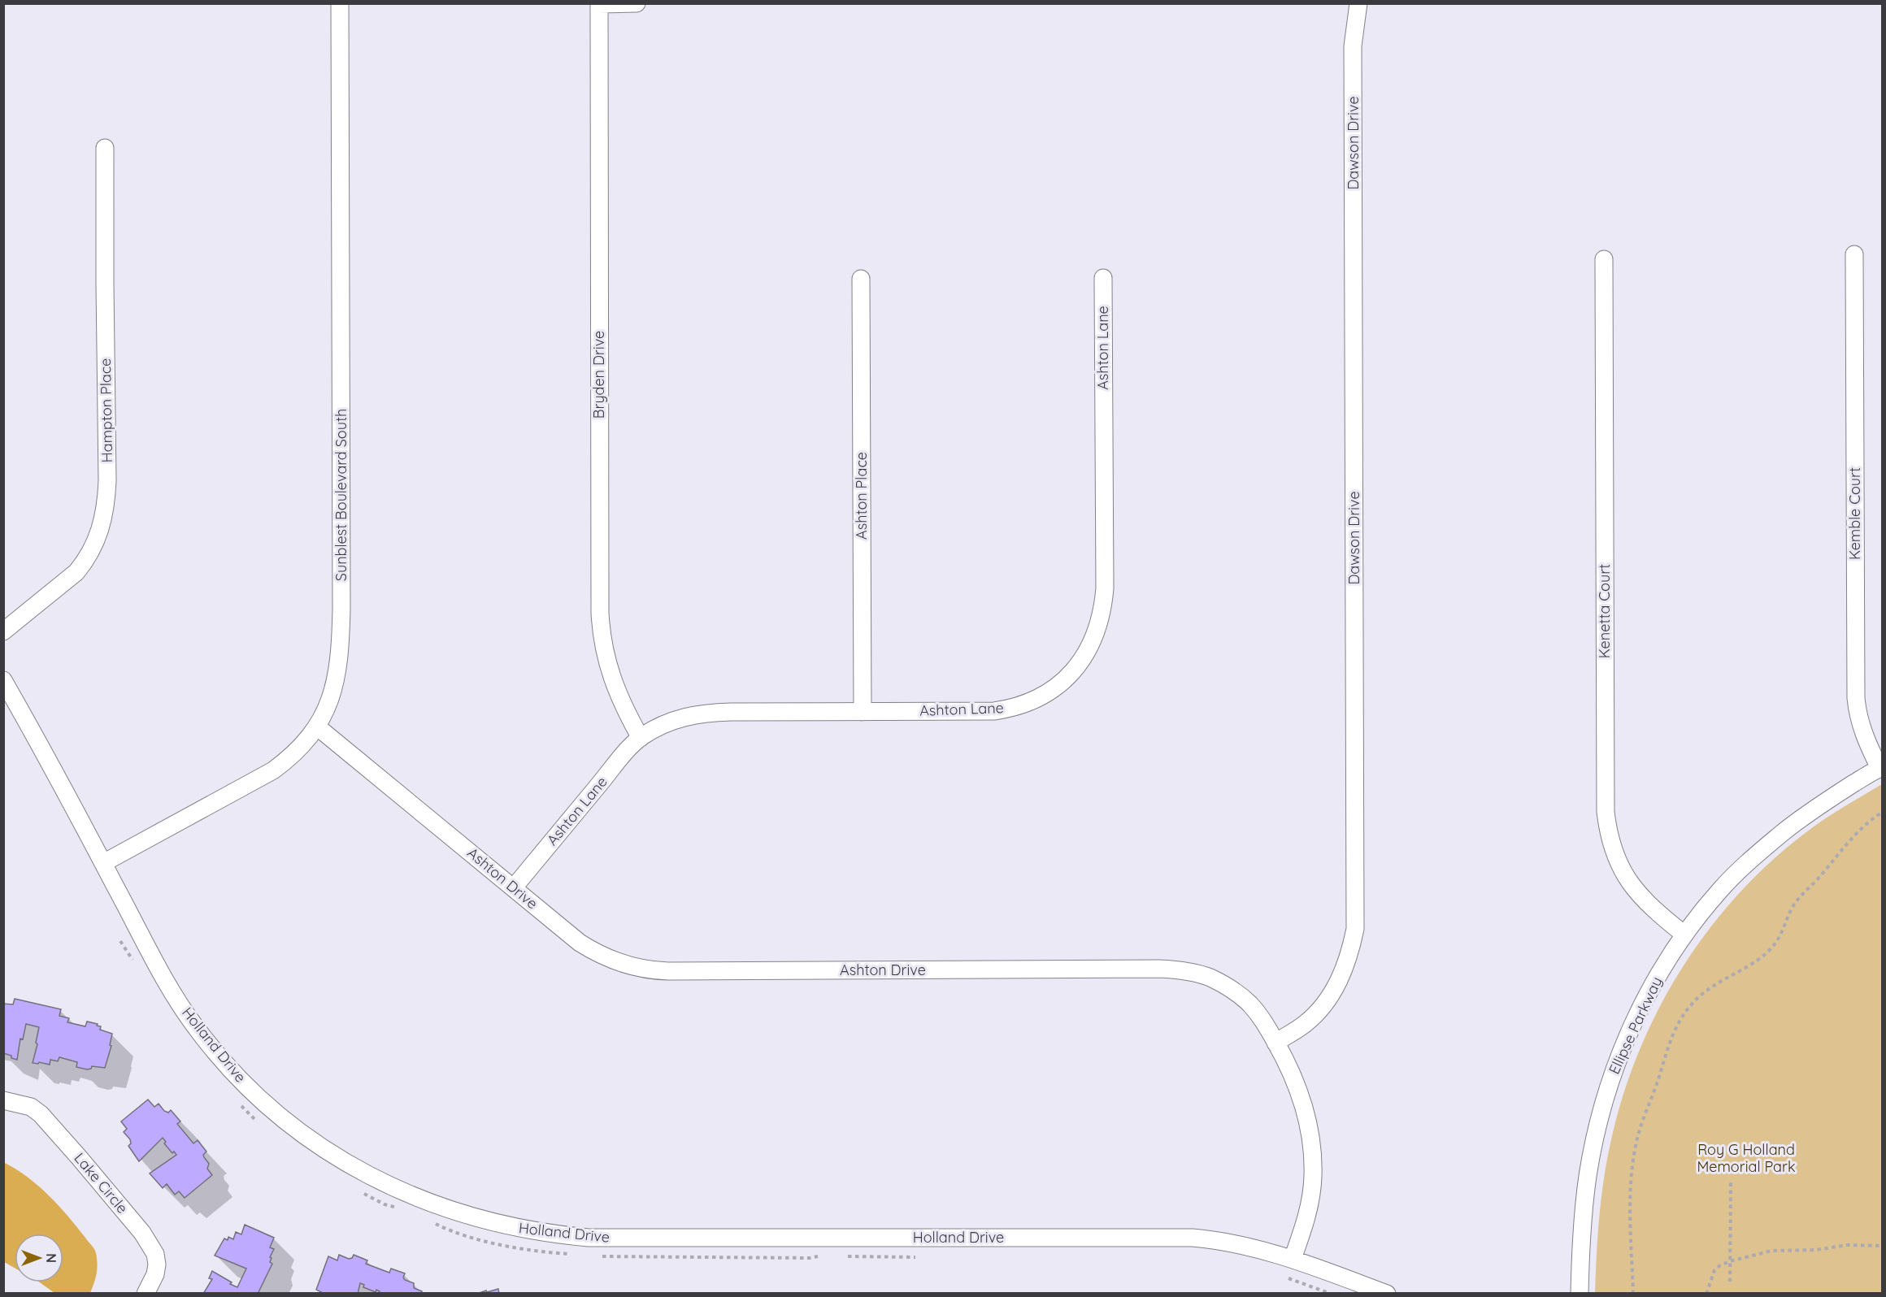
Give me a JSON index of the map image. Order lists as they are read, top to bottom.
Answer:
{
  "streets": {
    "street": [
      "Dawson Drive",
      "Ashton Lane",
      "Bryden Drive",
      "Hampton Place",
      "Sunblest Boulevard South",
      "Ashton Place",
      "Kemble Court",
      "Kenetta Court",
      "Ashton Drive",
      "Ellipse Parkway",
      "Holland Drive",
      "Lake Circle"
    ]
  },
  "crossings": [
    ["Dawson Drive", "Ashton Drive"],
    ["Ashton Lane", "Bryden Drive"],
    ["Ashton Lane", "Ashton Place"],
    ["Ashton Lane", "Ashton Drive"],
    ["Sunblest Boulevard South", "Ashton Drive"],
    ["Sunblest Boulevard South", "Holland Drive"],
    ["Kemble Court", "Ellipse Parkway"],
    ["Kenetta Court", "Ellipse Parkway"],
    ["Ashton Drive", "Holland Drive"]
  ],
  "parks": ["Roy G Holland Memorial Park"],
  "north": "right"
}
